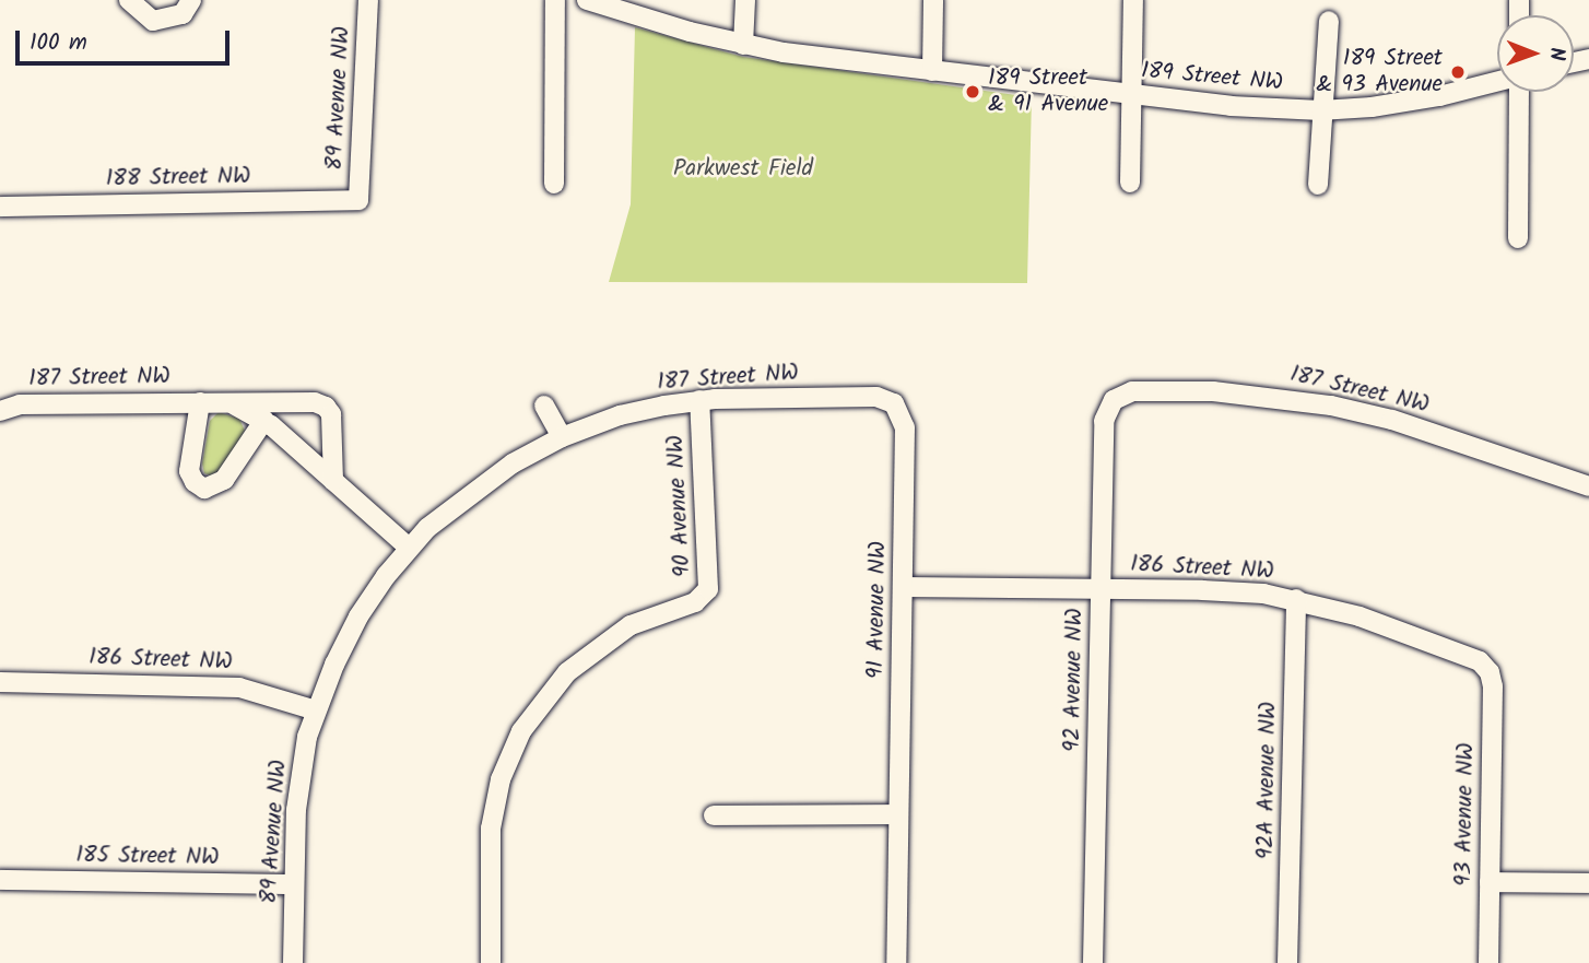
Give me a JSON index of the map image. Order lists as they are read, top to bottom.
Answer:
{
  "streets": {
    "street": [
      "189 Street NW",
      "89 Avenue NW",
      "188 Street NW",
      "187 Street NW",
      "90 Avenue NW",
      "186 Street NW",
      "91 Avenue NW",
      "92 Avenue NW",
      "92A Avenue NW",
      "93 Avenue NW",
      "185 Street NW"
    ]
  },
  "crossings": [
    ["89 Avenue NW", "188 Street NW"],
    ["89 Avenue NW", "187 Street NW"],
    ["89 Avenue NW", "186 Street NW"],
    ["89 Avenue NW", "185 Street NW"],
    ["187 Street NW", "90 Avenue NW"],
    ["187 Street NW", "91 Avenue NW"],
    ["187 Street NW", "92 Avenue NW"],
    ["186 Street NW", "91 Avenue NW"],
    ["186 Street NW", "92 Avenue NW"],
    ["186 Street NW", "92A Avenue NW"],
    ["186 Street NW", "93 Avenue NW"]
  ],
  "parks": ["Parkwest Field"],
  "places": ["189 Street & 93 Avenue", "189 Street & 91 Avenue"],
  "scale_bar": "100 m",
  "north": "right"
}
